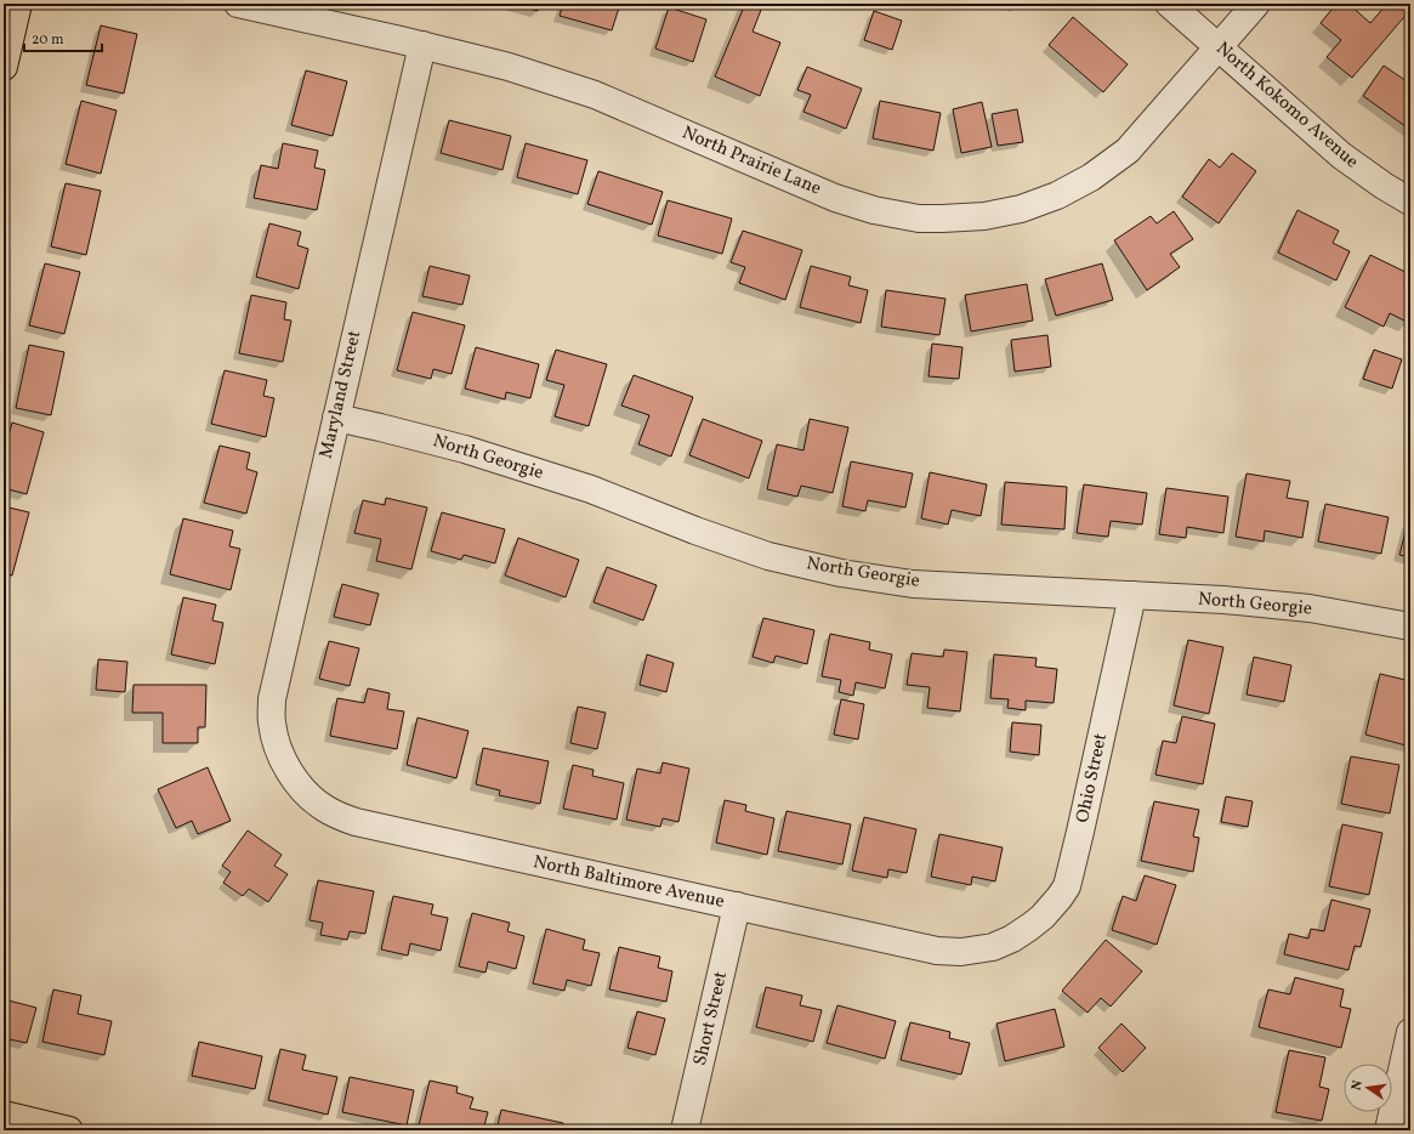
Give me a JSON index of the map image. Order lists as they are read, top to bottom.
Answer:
{
  "streets": {
    "street": [
      "North Kokomo Avenue",
      "North Prairie Lane",
      "Maryland Street",
      "North Georgie",
      "Ohio Street",
      "North Baltimore Avenue",
      "Short Street"
    ]
  },
  "crossings": [
    ["North Kokomo Avenue", "North Prairie Lane"],
    ["North Prairie Lane", "Maryland Street"],
    ["Maryland Street", "North Georgie"],
    ["Maryland Street", "North Baltimore Avenue"],
    ["North Georgie", "Ohio Street"],
    ["Ohio Street", "North Baltimore Avenue"],
    ["North Baltimore Avenue", "Short Street"]
  ],
  "scale_bar": "20 m",
  "north": "left"
}
